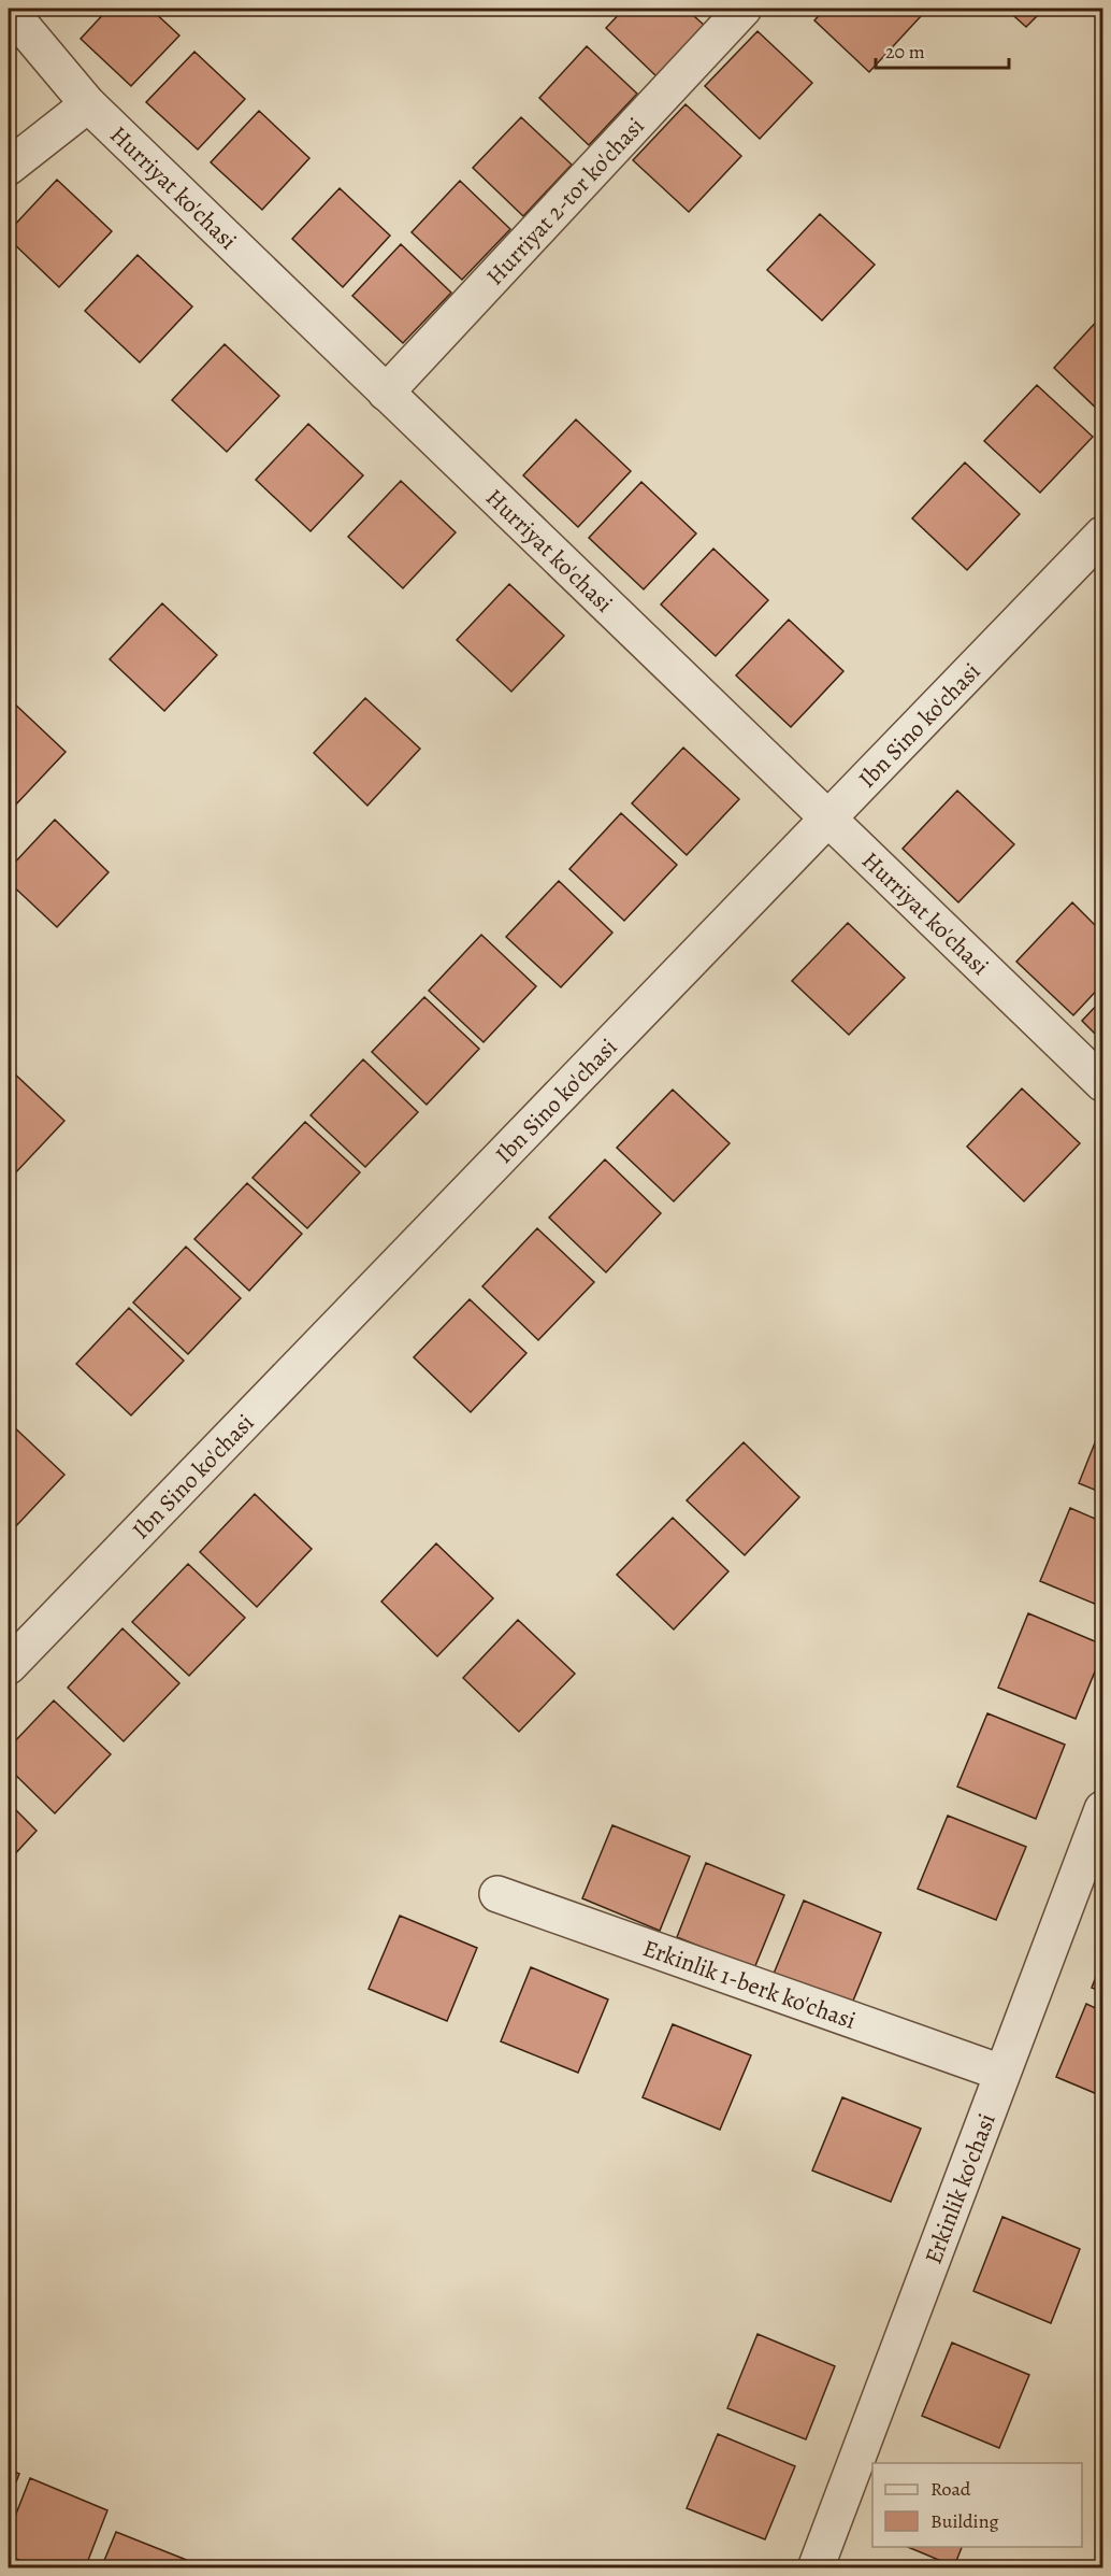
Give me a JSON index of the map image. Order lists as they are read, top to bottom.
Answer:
{
  "streets": {
    "street": [
      "Hurriyat ko'chasi",
      "Hurriyat 2-tor ko'chasi",
      "Ibn Sino ko'chasi",
      "Erkinlik 1-berk ko'chasi",
      "Erkinlik ko'chasi"
    ]
  },
  "crossings": [
    ["Hurriyat ko'chasi", "Hurriyat 2-tor ko'chasi"],
    ["Hurriyat ko'chasi", "Ibn Sino ko'chasi"],
    ["Erkinlik 1-berk ko'chasi", "Erkinlik ko'chasi"]
  ],
  "legend": ["Road", "Building"],
  "scale_bar": "20 m"
}
